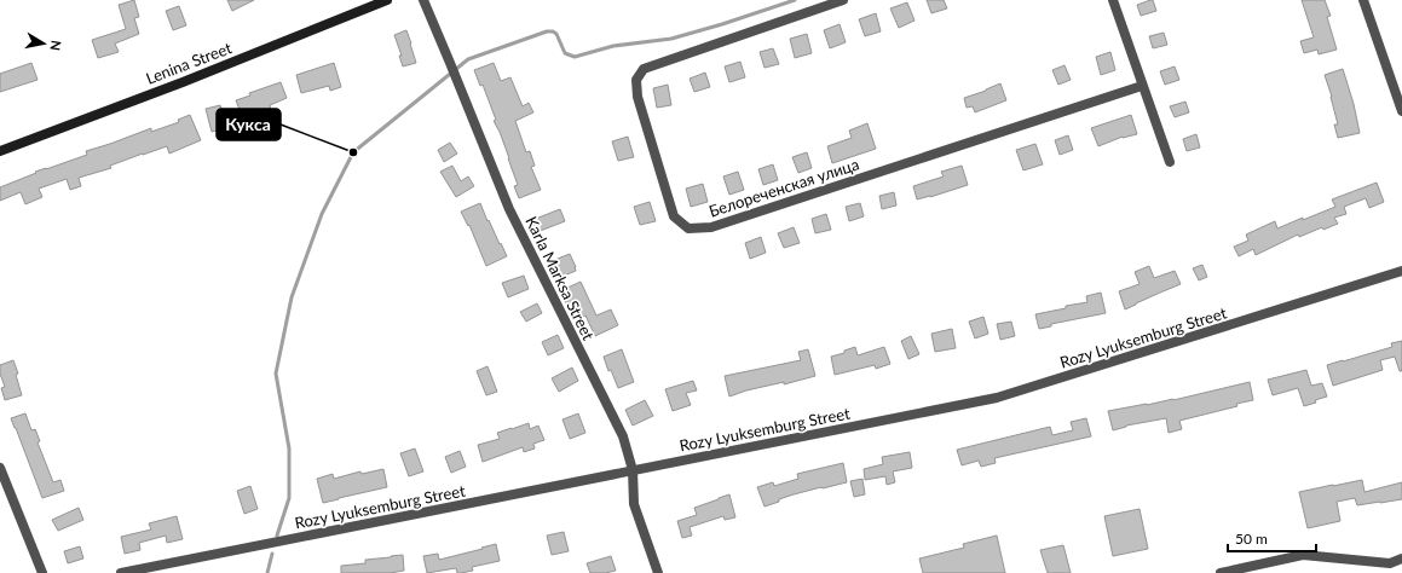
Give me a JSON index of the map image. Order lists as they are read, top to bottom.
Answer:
{
  "streets": {
    "street": [
      "Lenina Street",
      "Белореченская улица",
      "Karla Marksa Street",
      "Rozy Lyuksemburg Street"
    ]
  },
  "crossings": [
    ["Karla Marksa Street", "Rozy Lyuksemburg Street"]
  ],
  "places": ["Кукса"],
  "scale_bar": "50 m",
  "north": "right"
}
